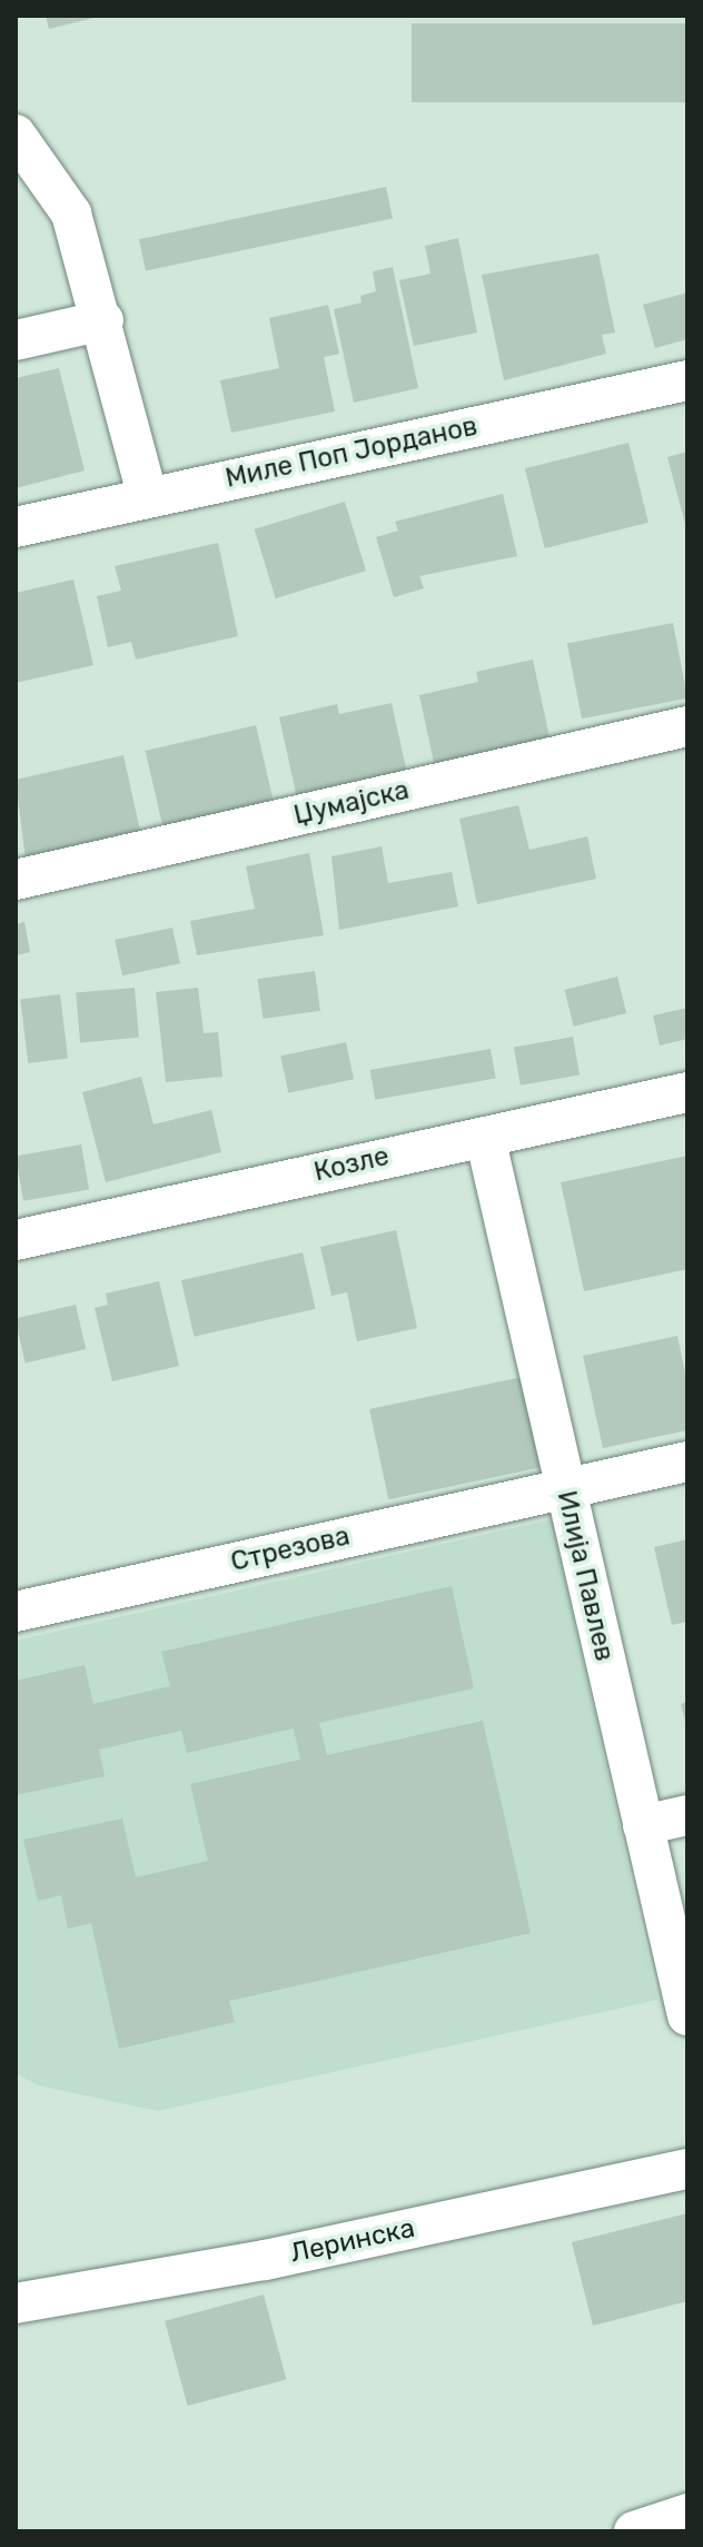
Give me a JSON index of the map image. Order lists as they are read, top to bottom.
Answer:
{
  "streets": {
    "street": [
      "Миле Поп Јорданов",
      "Џумајска",
      "Козле",
      "Стрезова",
      "Илија Павлев",
      "Леринска"
    ]
  },
  "crossings": [
    ["Козле", "Илија Павлев"],
    ["Стрезова", "Илија Павлев"]
  ]
}
